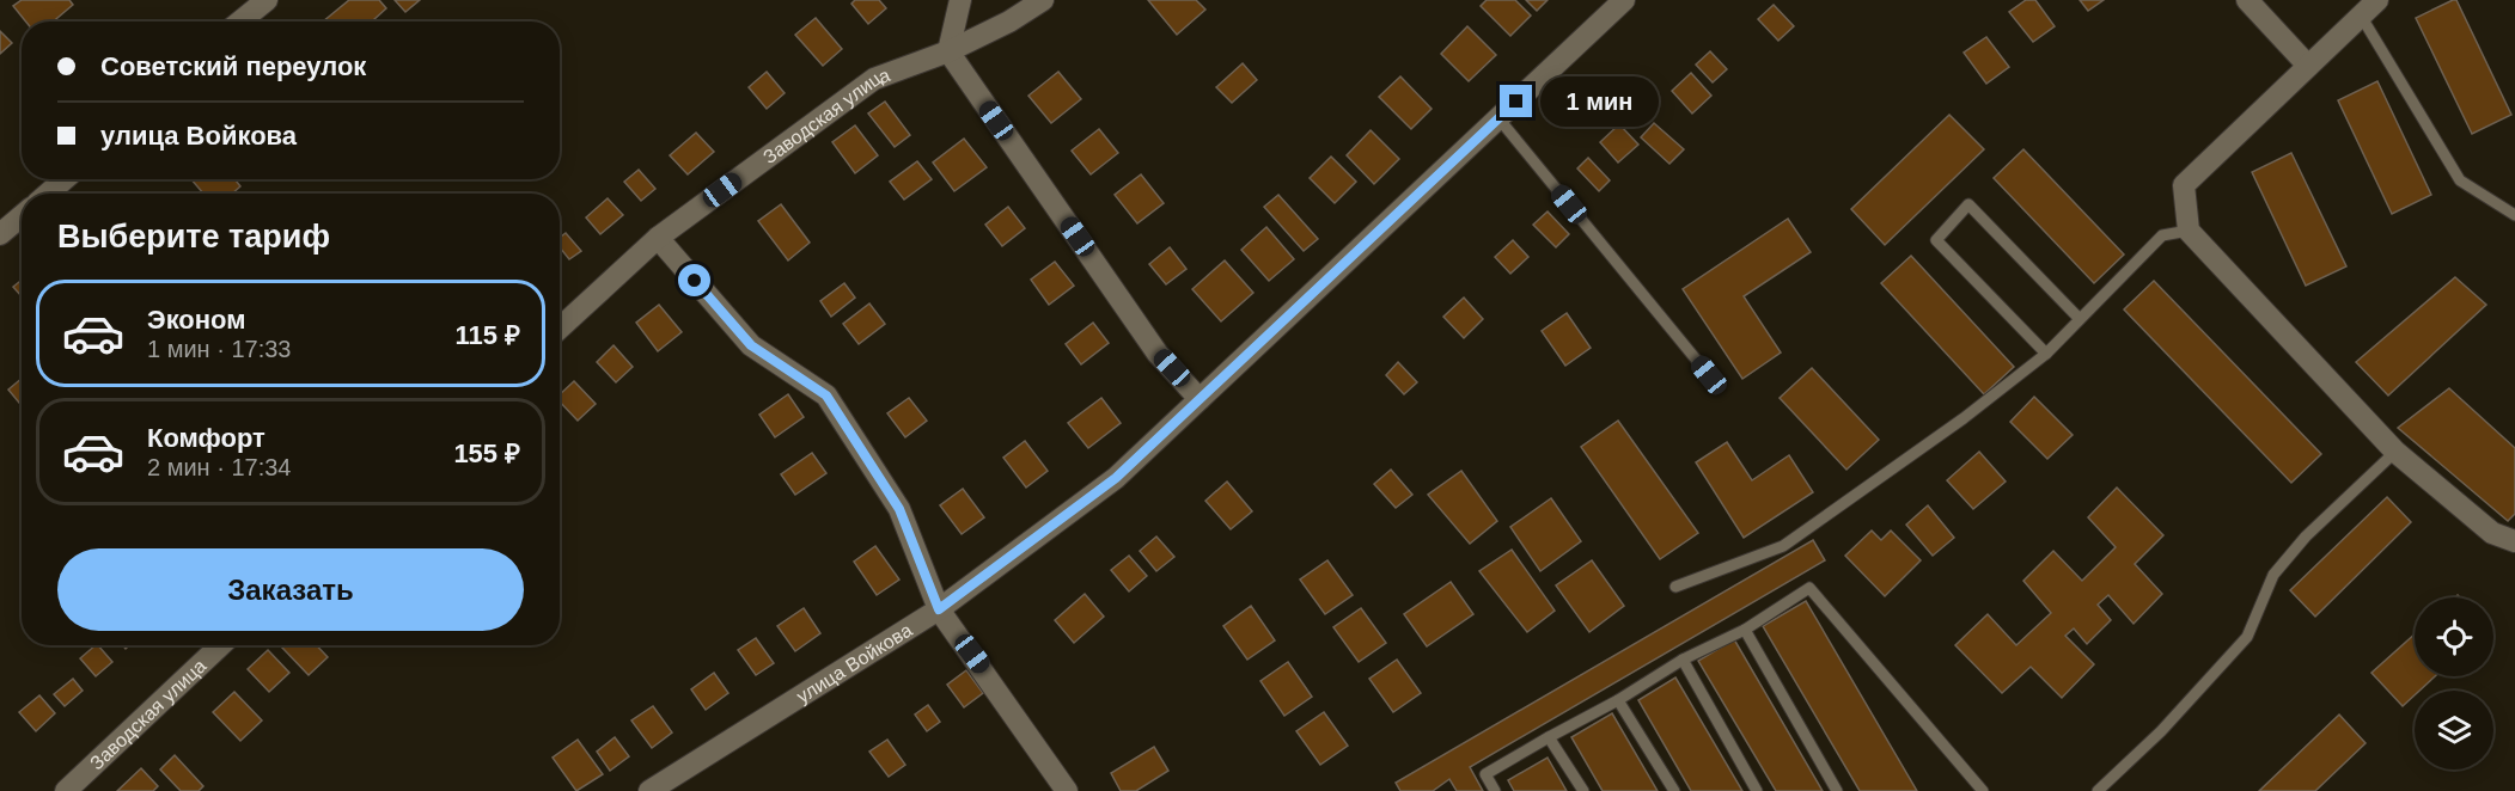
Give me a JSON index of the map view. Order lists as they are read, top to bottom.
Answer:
{
  "streets": {
    "street": ["Заводская улица", "улица Войкова"]
  },
  "page": {
    "banner": ["Советский переулок", "улица Войкова"],
    "bubble": "1 мин",
    "heading": "Выберите тариф",
    "list": [
      {
        "name": "Эконом",
        "note": "1 мин · 17:33",
        "value": "115 ₽"
      },
      {
        "name": "Комфорт",
        "note": "2 мин · 17:34",
        "value": "155 ₽"
      }
    ],
    "buttons": "Заказать"
  }
}
